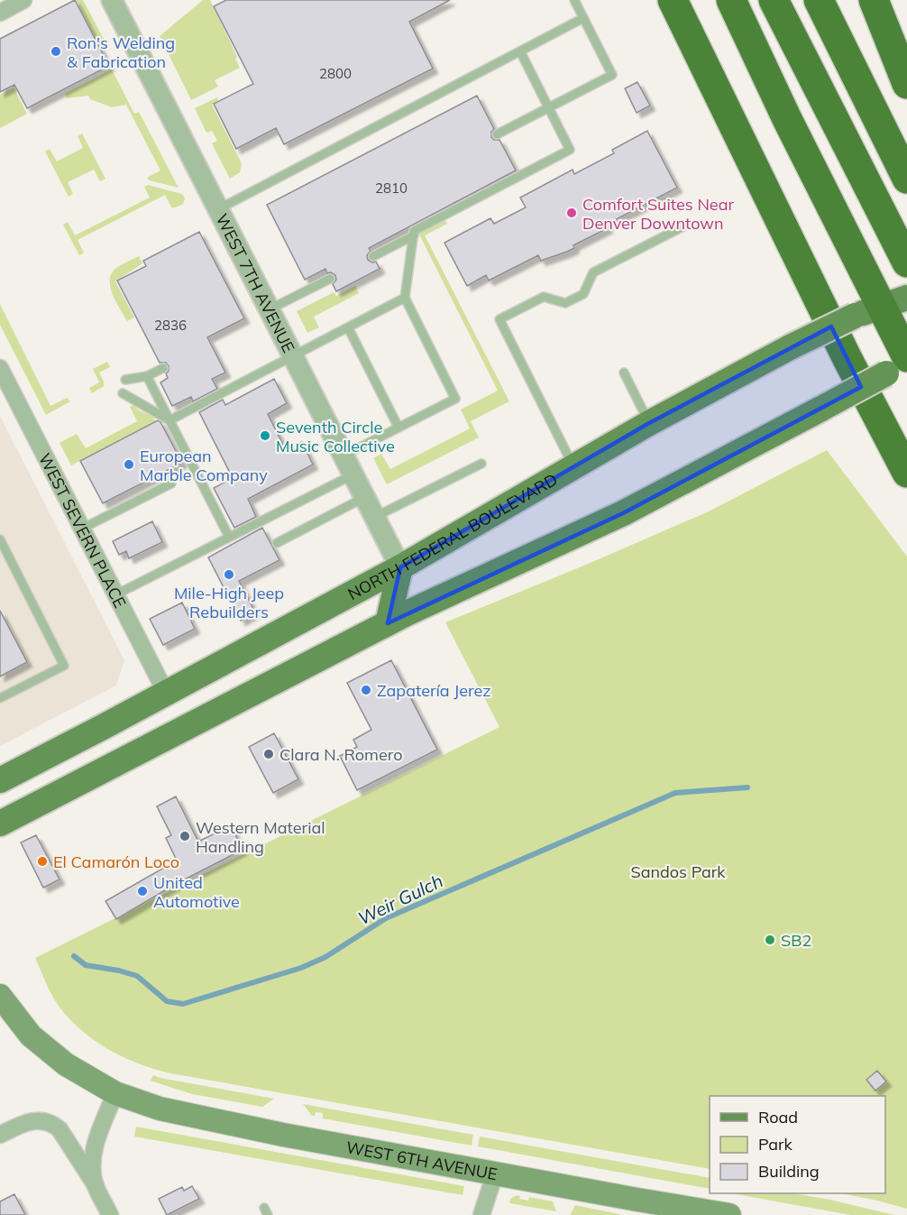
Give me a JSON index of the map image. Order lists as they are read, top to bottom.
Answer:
{
  "streets": {
    "main road": ["NORTH FEDERAL BOULEVARD", "WEST 6TH AVENUE"],
    "street": ["WEST 7TH AVENUE", "WEST SEVERN PLACE"]
  },
  "crossings": [
    ["WEST 7TH AVENUE", "NORTH FEDERAL BOULEVARD"],
    ["WEST SEVERN PLACE", "NORTH FEDERAL BOULEVARD"]
  ],
  "water": ["Weir Gulch"],
  "parks": ["Sandos Park"],
  "places": [
    "Ron's Welding & Fabrication",
    "Comfort Suites Near Denver Downtown",
    "Seventh Circle Music Collective",
    "European Marble Company",
    "Mile-High Jeep Rebuilders",
    "Zapatería Jerez",
    "Clara N. Romero",
    "Western Material Handling",
    "El Camarón Loco",
    "United Automotive",
    "SB2"
  ],
  "house_numbers": ["2800", "2810", "2836"],
  "legend": ["Road", "Park", "Building"]
}
